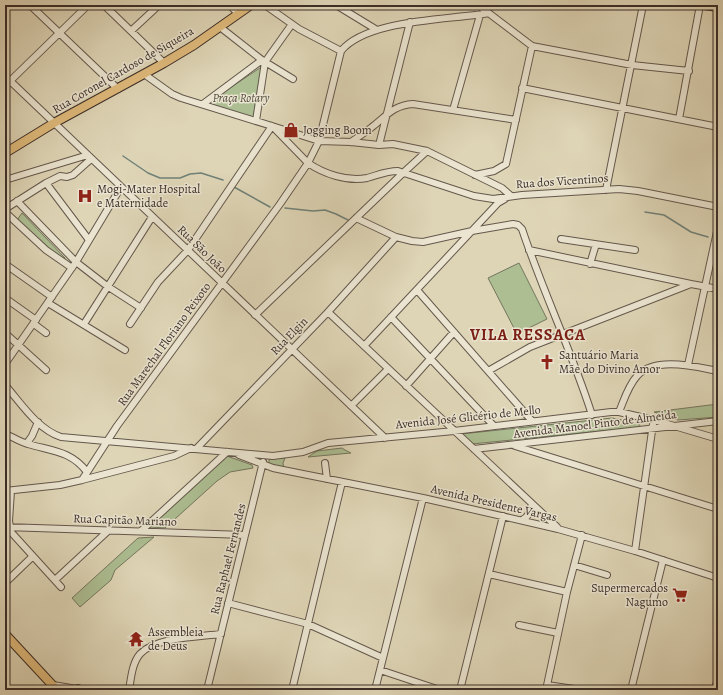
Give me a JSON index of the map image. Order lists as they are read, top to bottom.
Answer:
{
  "streets": {
    "main road": ["Rua Coronel Cardoso de Siqueira"],
    "street": [
      "Rua dos Vicentinos",
      "Rua São João",
      "Rua Elgin",
      "Rua Marechal Floriano Peixoto",
      "Avenida José Glicério de Mello",
      "Avenida Manoel Pinto de Almeida",
      "Avenida Presidente Vargas",
      "Rua Capitão Mariano",
      "Rua Raphael Fernandes"
    ]
  },
  "crossings": [
    ["Rua Coronel Cardoso de Siqueira", "Rua dos Vicentinos"],
    ["Rua Coronel Cardoso de Siqueira", "Rua São João"],
    ["Rua dos Vicentinos", "Rua Marechal Floriano Peixoto"],
    ["Rua São João", "Rua Elgin"],
    ["Rua São João", "Rua Marechal Floriano Peixoto"],
    ["Rua São João", "Avenida José Glicério de Mello"],
    ["Rua Elgin", "Avenida José Glicério de Mello"],
    ["Rua Marechal Floriano Peixoto", "Avenida José Glicério de Mello"],
    ["Avenida José Glicério de Mello", "Avenida Manoel Pinto de Almeida"],
    ["Avenida José Glicério de Mello", "Avenida Presidente Vargas"],
    ["Avenida José Glicério de Mello", "Rua Raphael Fernandes"],
    ["Avenida Presidente Vargas", "Rua Raphael Fernandes"],
    ["Rua Capitão Mariano", "Rua Raphael Fernandes"]
  ],
  "districts": ["VILA RESSACA"],
  "parks": ["Praça Rotary"],
  "places": {
    "shop": ["Jogging Boom"],
    "hospital": ["Mogi-Mater Hospital e Maternidade"],
    "church": ["Santuário Maria Mãe do Divino Amor"],
    "supermarket": ["Supermercados Nagumo"],
    "temple": ["Assembleia de Deus"]
  }
}
